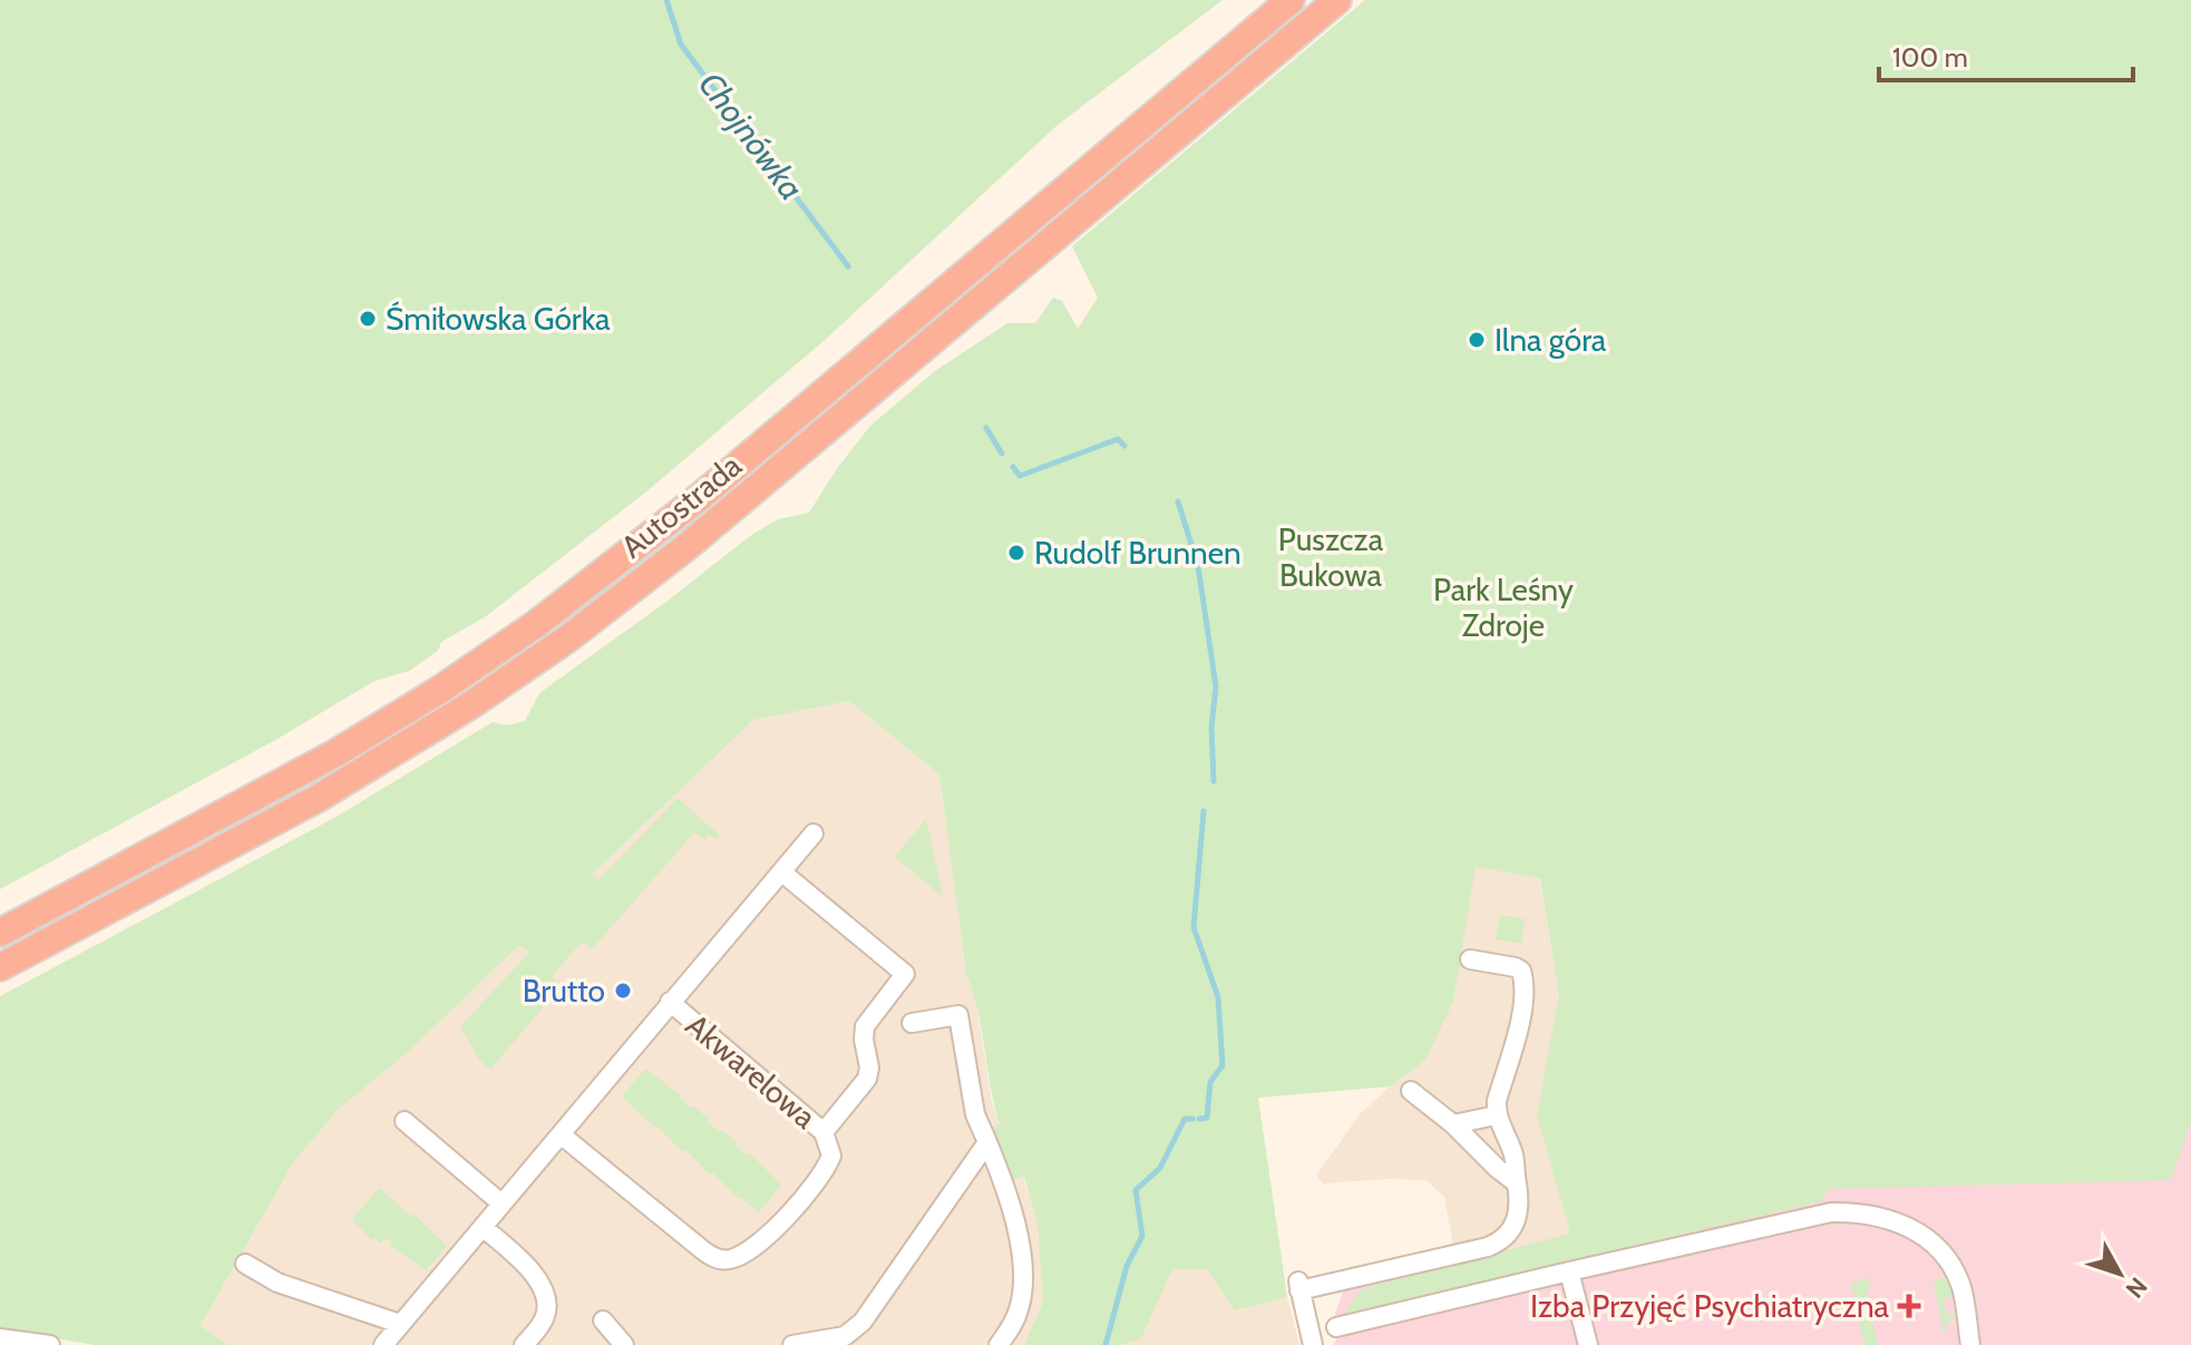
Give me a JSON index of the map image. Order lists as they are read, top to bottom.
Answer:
{
  "streets": {
    "highway": ["Autostrada"],
    "street": ["Akwarelowa"]
  },
  "water": ["Chojnówka"],
  "parks": ["Puszcza Bukowa", "Park Leśny Zdroje"],
  "places": {
    "other": [
      "Śmiłowska Górka",
      "Ilna góra",
      "Rudolf Brunnen",
      "Brutto"
    ],
    "health": ["Izba Przyjęć Psychiatryczna"]
  },
  "scale_bar": "100 m",
  "north": "bottom right"
}
